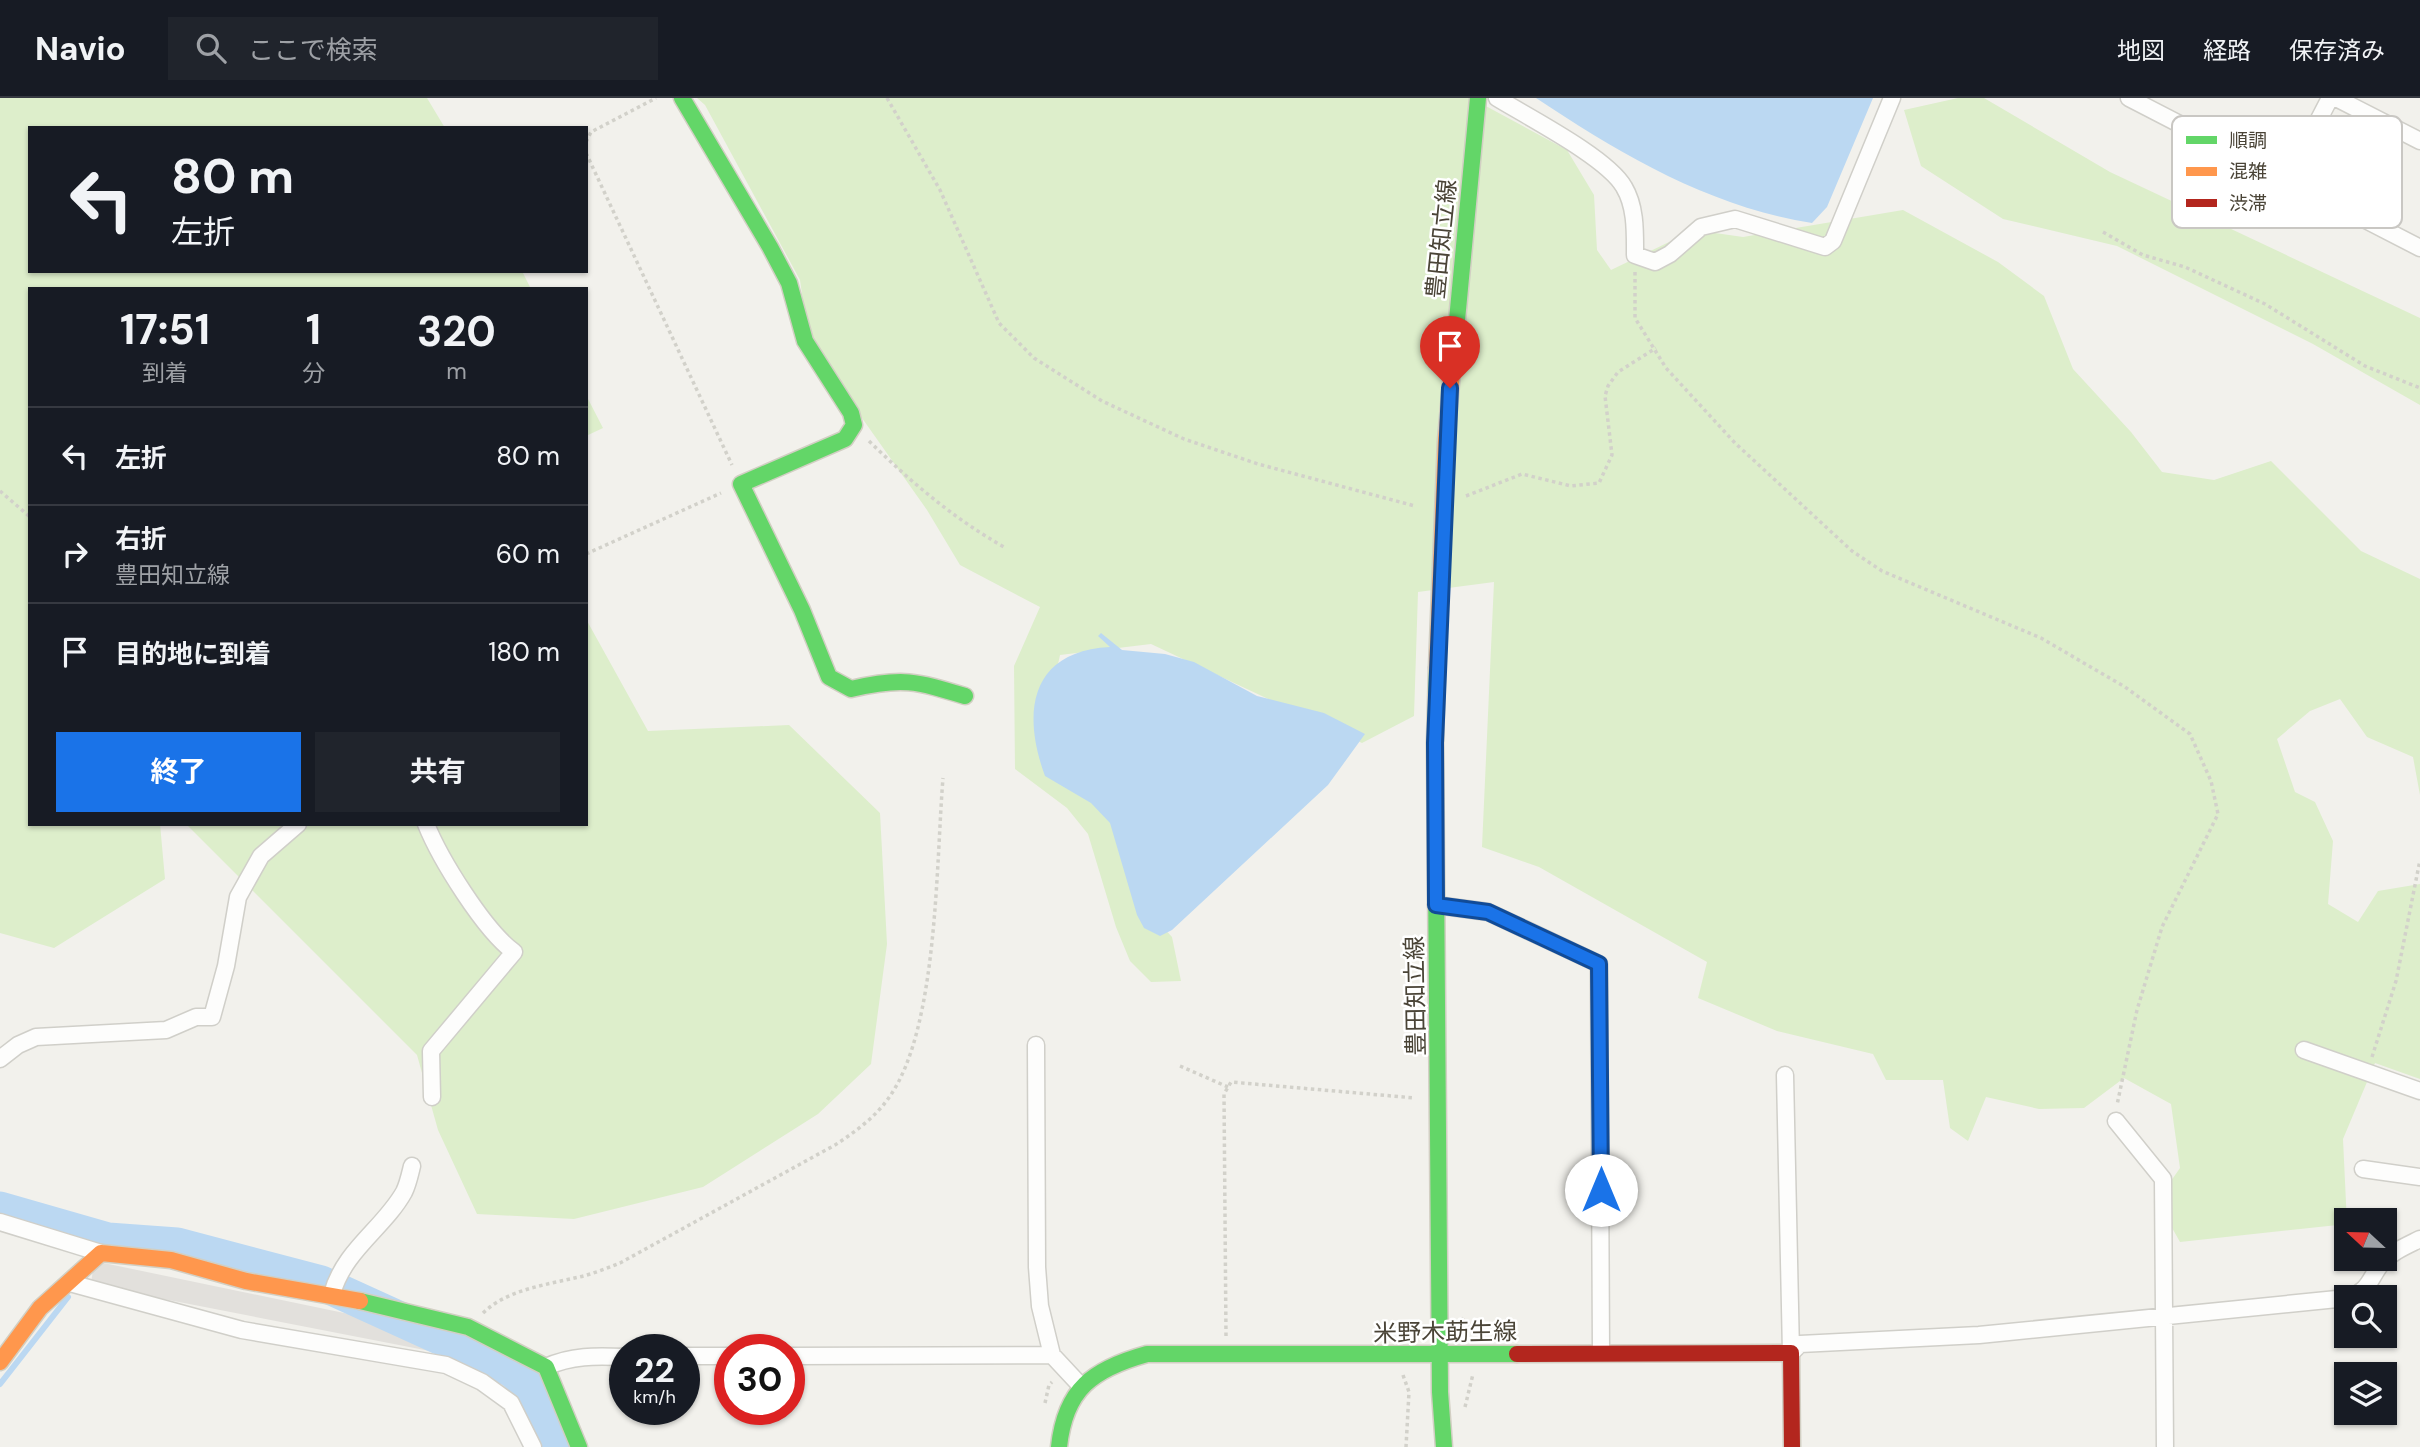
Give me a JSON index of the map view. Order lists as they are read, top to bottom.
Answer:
{
  "streets": {
    "main road": ["豊田知立線", "米野木莇生線"]
  },
  "crossings": [
    ["豊田知立線", "米野木莇生線"]
  ],
  "legend": ["順調", "混雑", "渋滞"],
  "north": "left",
  "page": {
    "header": "Navio",
    "search": "ここで検索",
    "nav": ["地図", "経路", "保存済み"],
    "turn": ["80 m", "左折"],
    "eta": [
      "17:51",
      "到着",
      "1",
      "分",
      "320",
      "m"
    ],
    "list": [
      {
        "name": "左折",
        "value": "80 m"
      },
      {
        "name": "右折",
        "note": "豊田知立線",
        "value": "60 m"
      },
      {
        "name": "目的地に到着",
        "value": "180 m"
      }
    ],
    "buttons": ["終了", "共有"],
    "speed": "22 km/h",
    "limit": "30"
  }
}
